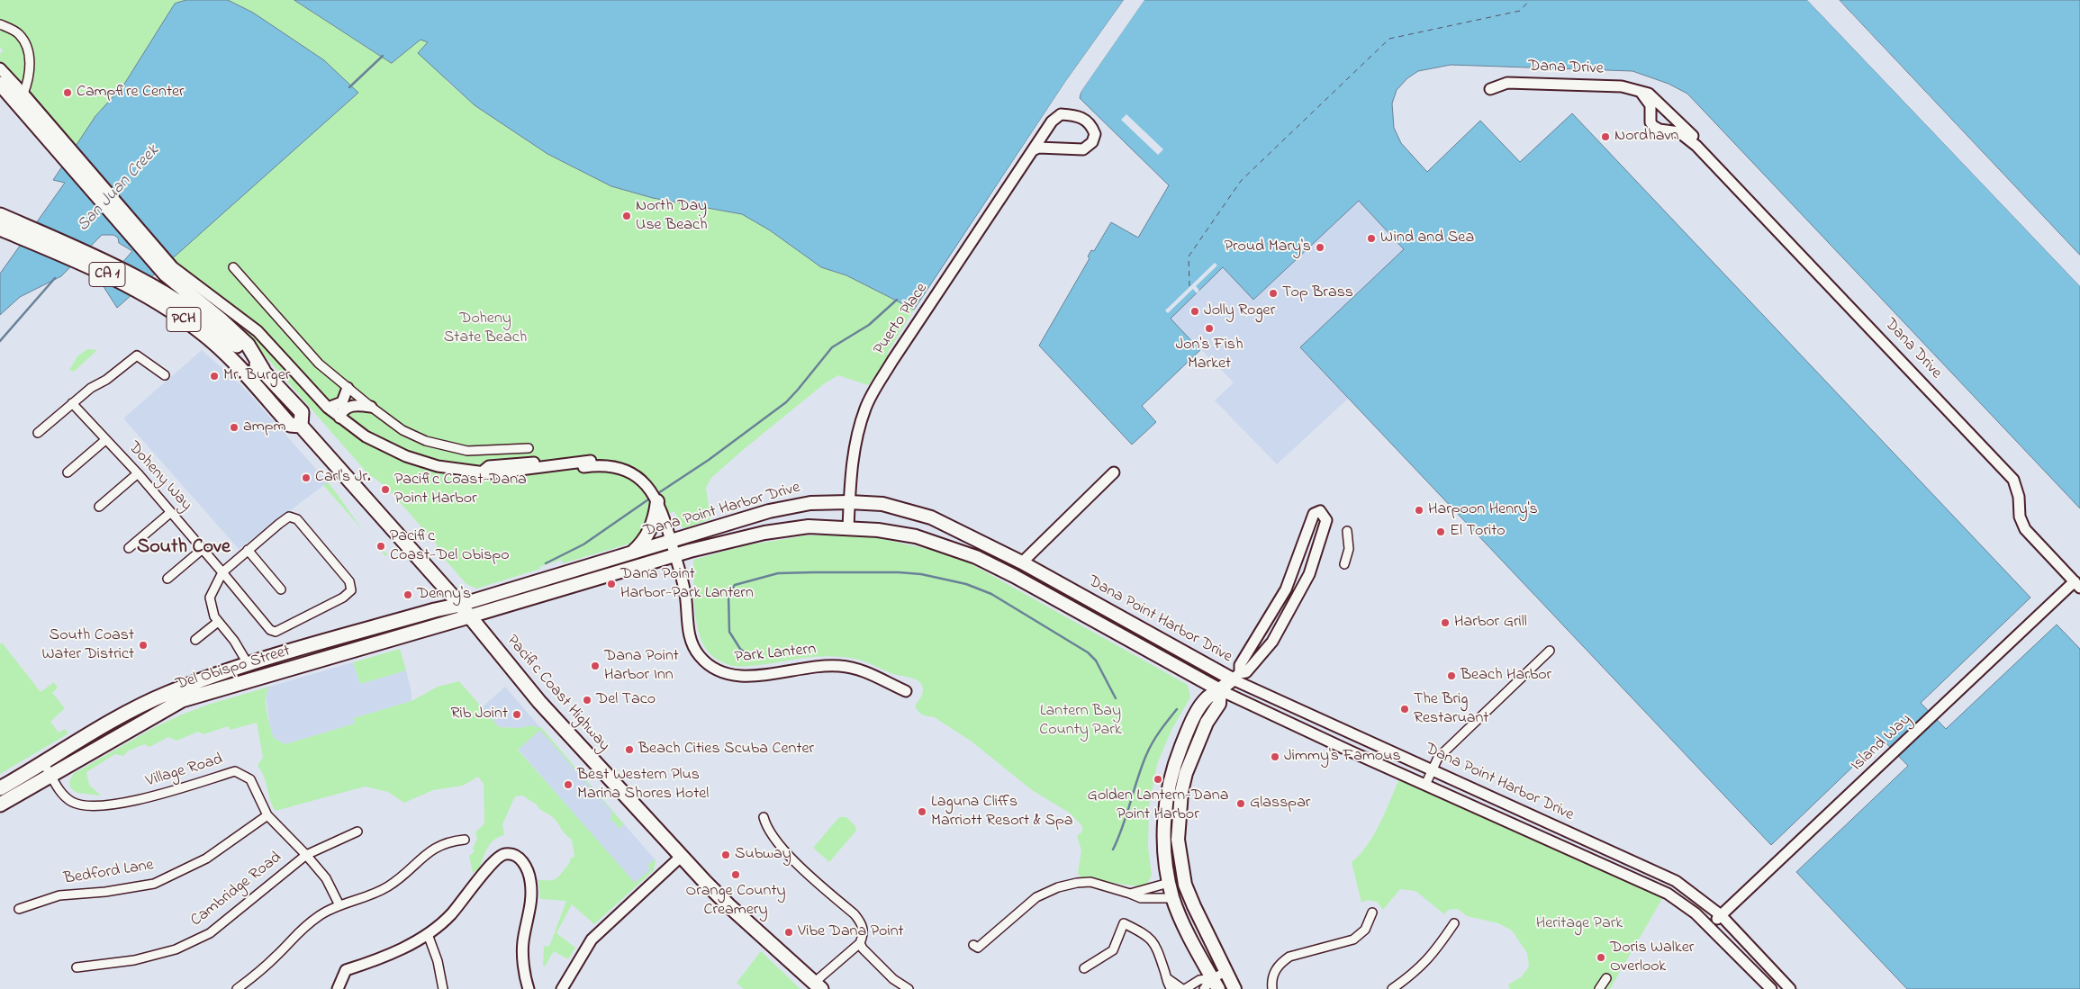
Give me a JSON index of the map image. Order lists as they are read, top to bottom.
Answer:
{
  "streets": {
    "main road": [
      "CA 1",
      "PCH",
      "Dana Point Harbor Drive",
      "Del Obispo Street",
      "Pacific Coast Highway"
    ],
    "street": [
      "Dana Drive",
      "Puerto Place",
      "Doheny Way",
      "Park Lantern",
      "Island Way",
      "Village Road",
      "Bedford Lane",
      "Cambridge Road"
    ]
  },
  "crossings": [
    ["Dana Drive", "Island Way"],
    ["Puerto Place", "Dana Point Harbor Drive"],
    ["Doheny Way", "Del Obispo Street"],
    ["Dana Point Harbor Drive", "Park Lantern"],
    ["Dana Point Harbor Drive", "Del Obispo Street"],
    ["Dana Point Harbor Drive", "Pacific Coast Highway"],
    ["Dana Point Harbor Drive", "Island Way"],
    ["Del Obispo Street", "Pacific Coast Highway"],
    ["Del Obispo Street", "Village Road"],
    ["Village Road", "Bedford Lane"],
    ["Village Road", "Cambridge Road"]
  ],
  "districts": ["South Cove"],
  "water": ["San Juan Creek"],
  "parks": ["Doheny State Beach", "Lantern Bay County Park", "Heritage Park"],
  "places": [
    "Campfire Center",
    "Nordhavn",
    "North Day Use Beach",
    "Wind and Sea",
    "Proud Mary's",
    "Top Brass",
    "Jolly Roger",
    "Jon's Fish Market",
    "Mr. Burger",
    "ampm",
    "Carl's Jr.",
    "Pacific Coast-Dana Point Harbor",
    "Harpoon Henry's",
    "El Torito",
    "Pacific Coast-Del Obispo",
    "Dana Point Harbor-Park Lantern",
    "Denny's",
    "Harbor Grill",
    "South Coast Water District",
    "Dana Point Harbor Inn",
    "Beach Harbor",
    "Del Taco",
    "The Brig Restaruant",
    "Rib Joint",
    "Beach Cities Scuba Center",
    "Jimmy's Famous",
    "Golden Lantern-Dana Point Harbor",
    "Best Western Plus Marina Shores Hotel",
    "Glasspar",
    "Laguna Cliffs Marriott Resort & Spa",
    "Subway",
    "Orange County Creamery",
    "Vibe Dana Point",
    "Doris Walker Overlook"
  ]
}
